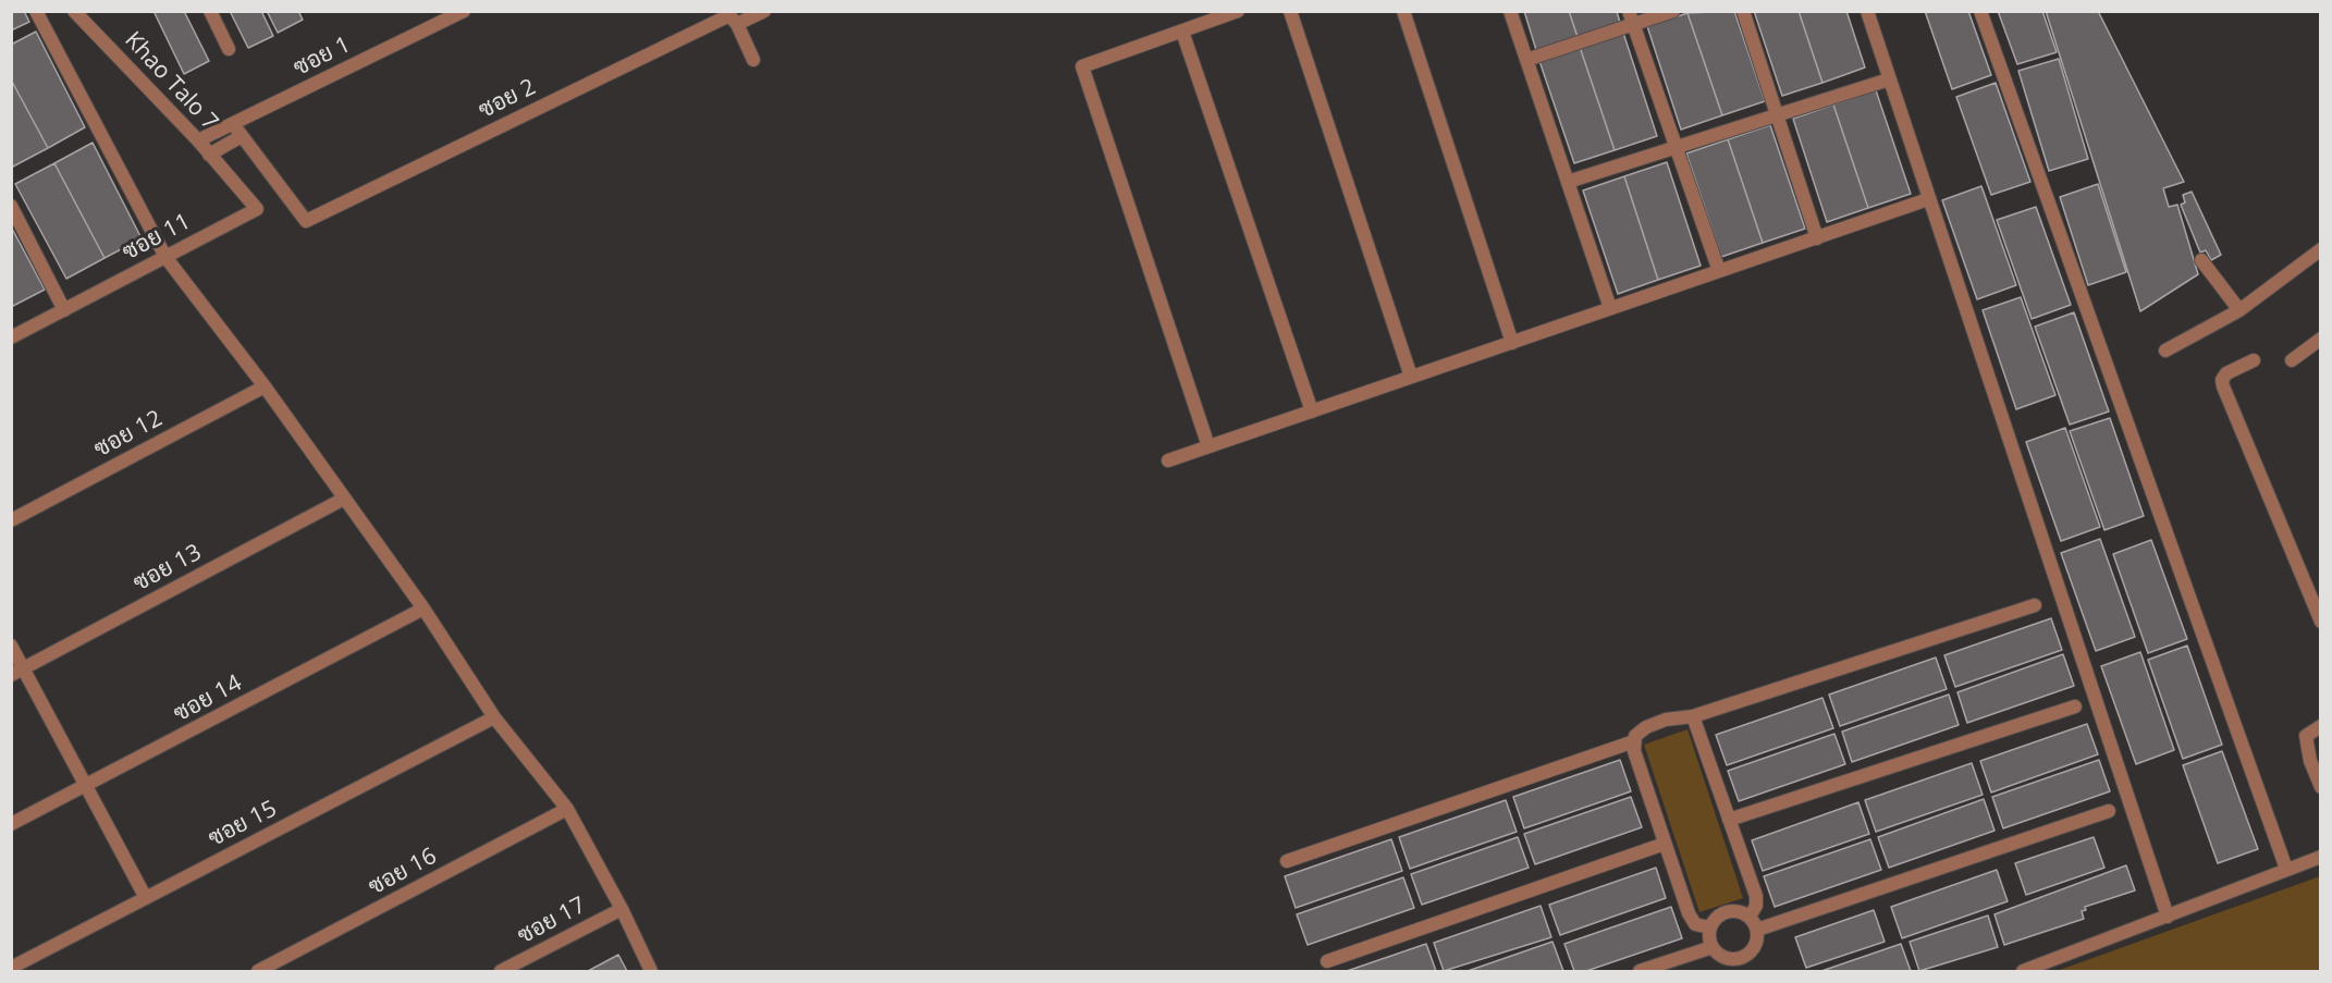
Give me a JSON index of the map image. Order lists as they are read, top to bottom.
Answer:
{
  "streets": {
    "street": [
      "ซอย 1",
      "Khao Talo 7",
      "ซอย 2",
      "ซอย 11",
      "ซอย 12",
      "ซอย 13",
      "ซอย 14",
      "ซอย 15",
      "ซอย 16",
      "ซอย 17"
    ]
  },
  "crossings": [
    ["ซอย 1", "Khao Talo 7"],
    ["Khao Talo 7", "ซอย 11"]
  ]
}
